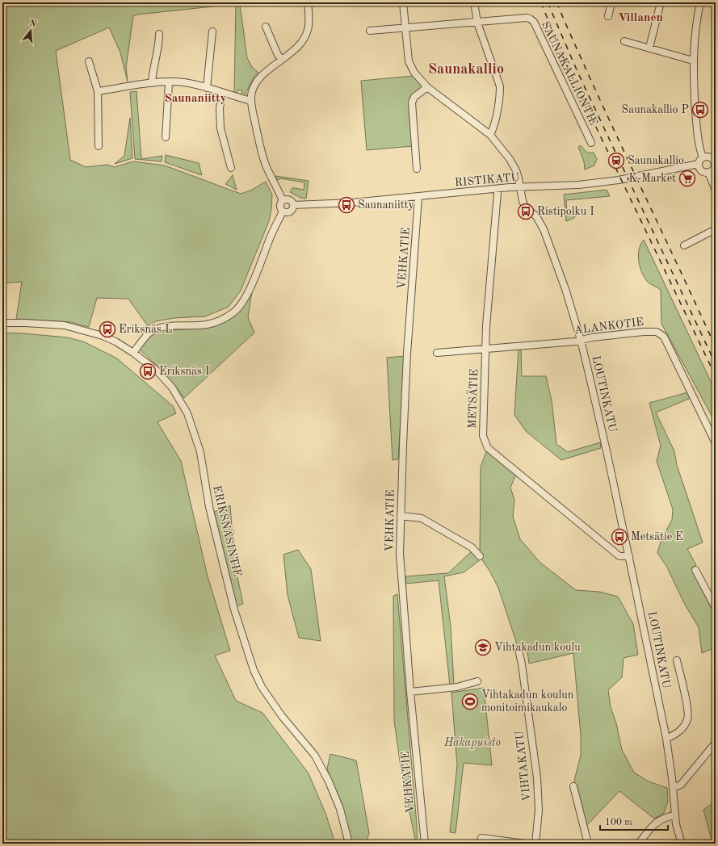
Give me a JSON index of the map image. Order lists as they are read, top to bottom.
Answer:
{
  "streets": {
    "street": [
      "SAUNAKALLIONTIE",
      "RISTIKATU",
      "VEHKATIE",
      "ALANKOTIE",
      "LOUTINKATU",
      "METSÄTIE",
      "ERIKSNÄSINTIE",
      "VIHTAKATU"
    ]
  },
  "crossings": [
    ["SAUNAKALLIONTIE", "LOUTINKATU"],
    ["RISTIKATU", "VEHKATIE"],
    ["RISTIKATU", "LOUTINKATU"],
    ["RISTIKATU", "METSÄTIE"],
    ["ALANKOTIE", "LOUTINKATU"],
    ["ALANKOTIE", "METSÄTIE"],
    ["LOUTINKATU", "METSÄTIE"]
  ],
  "districts": ["Villanen", "Saunakallio", "Saunaniitty"],
  "parks": ["Hakapuisto"],
  "places": {
    "bus stop": [
      "Saunakallio P",
      "Saunaniitty",
      "Ristipolku I",
      "Eriksnäs L",
      "Eriksnäs I",
      "Metsätie E"
    ],
    "station": ["Saunakallio"],
    "supermarket": ["K-Market"],
    "school or university": ["Vihtakadun koulu"],
    "sports": ["Vihtakadun koulun monitoimikaukalo"]
  },
  "scale_bar": "100 m",
  "north": "top"
}
